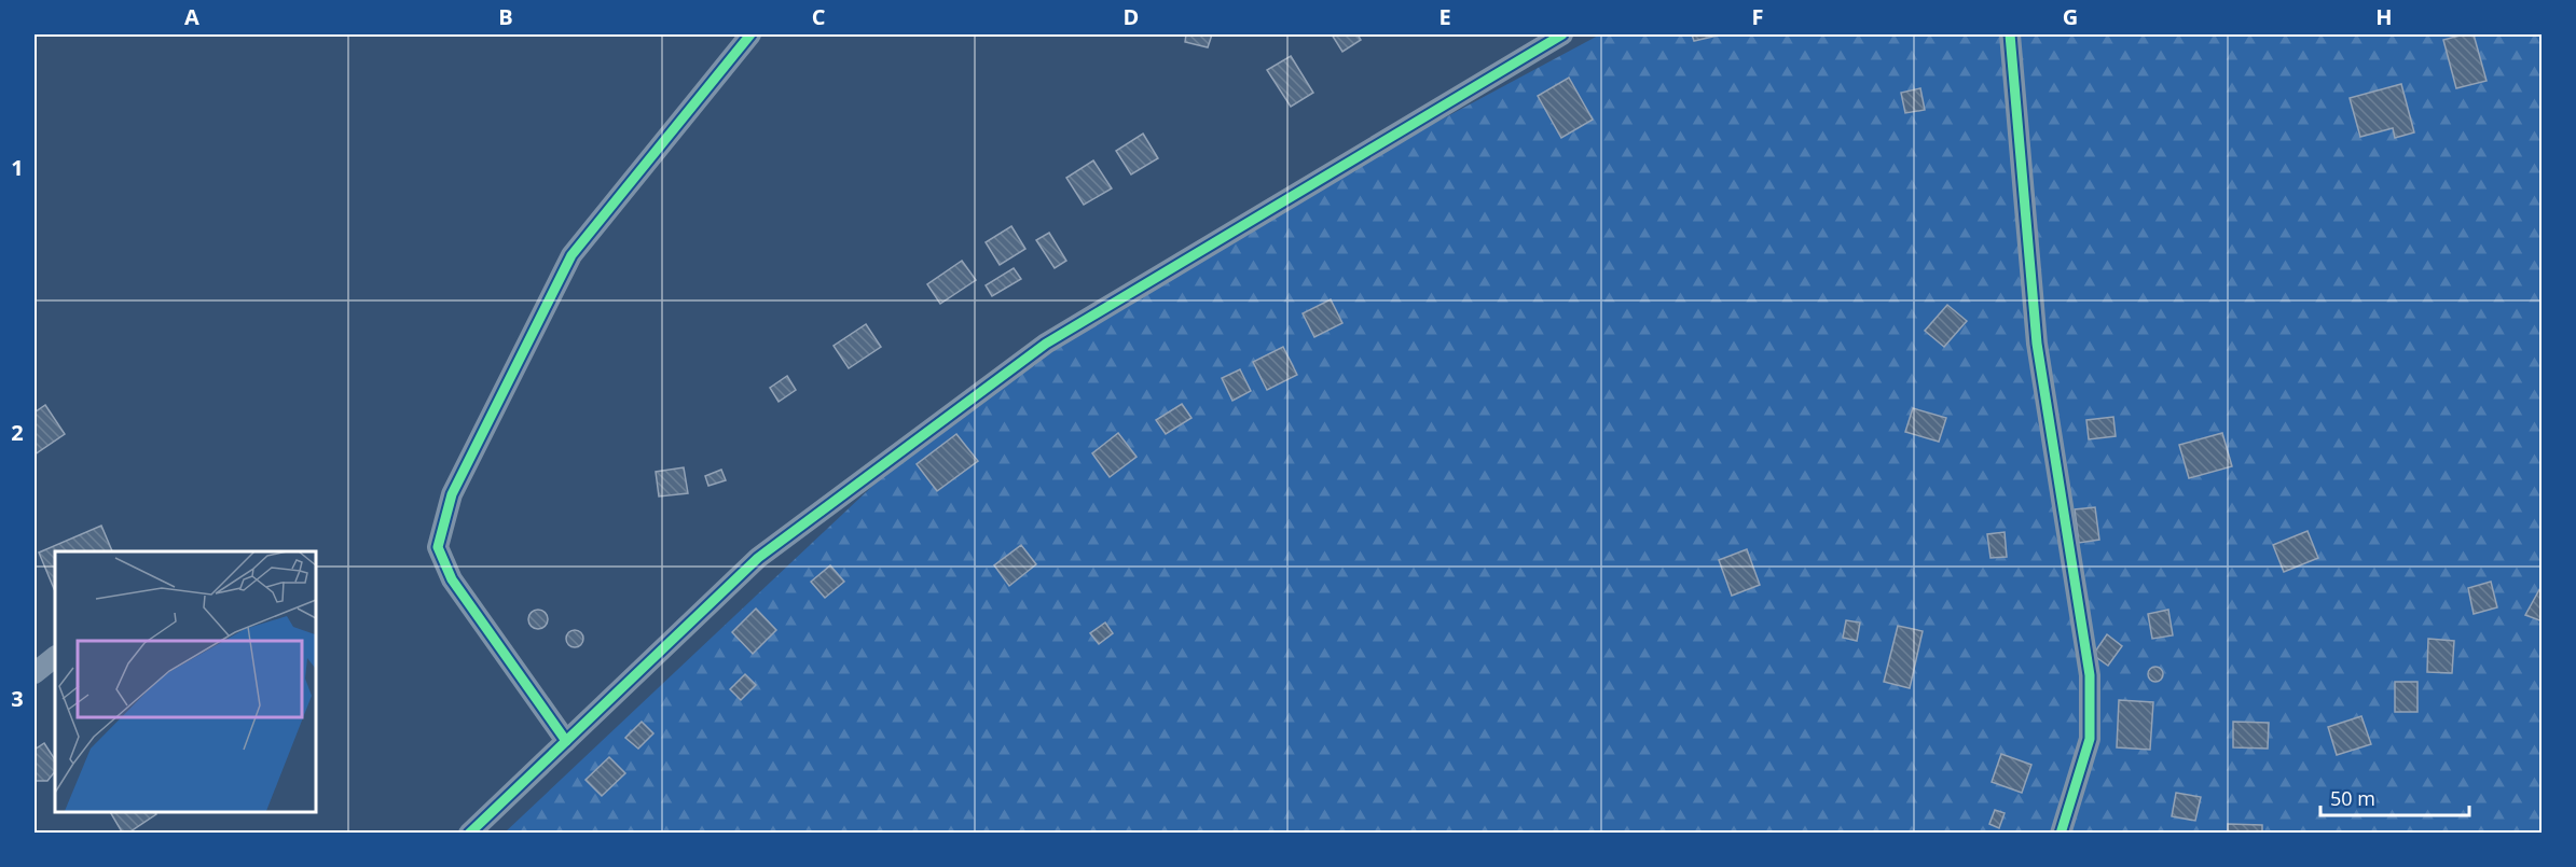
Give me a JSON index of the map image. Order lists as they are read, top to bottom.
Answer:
{
  "scale_bar": "50 m",
  "grid": {
    "columns": [
      "A",
      "B",
      "C",
      "D",
      "E",
      "F",
      "G",
      "H"
    ],
    "rows": ["1", "2", "3"]
  }
}
